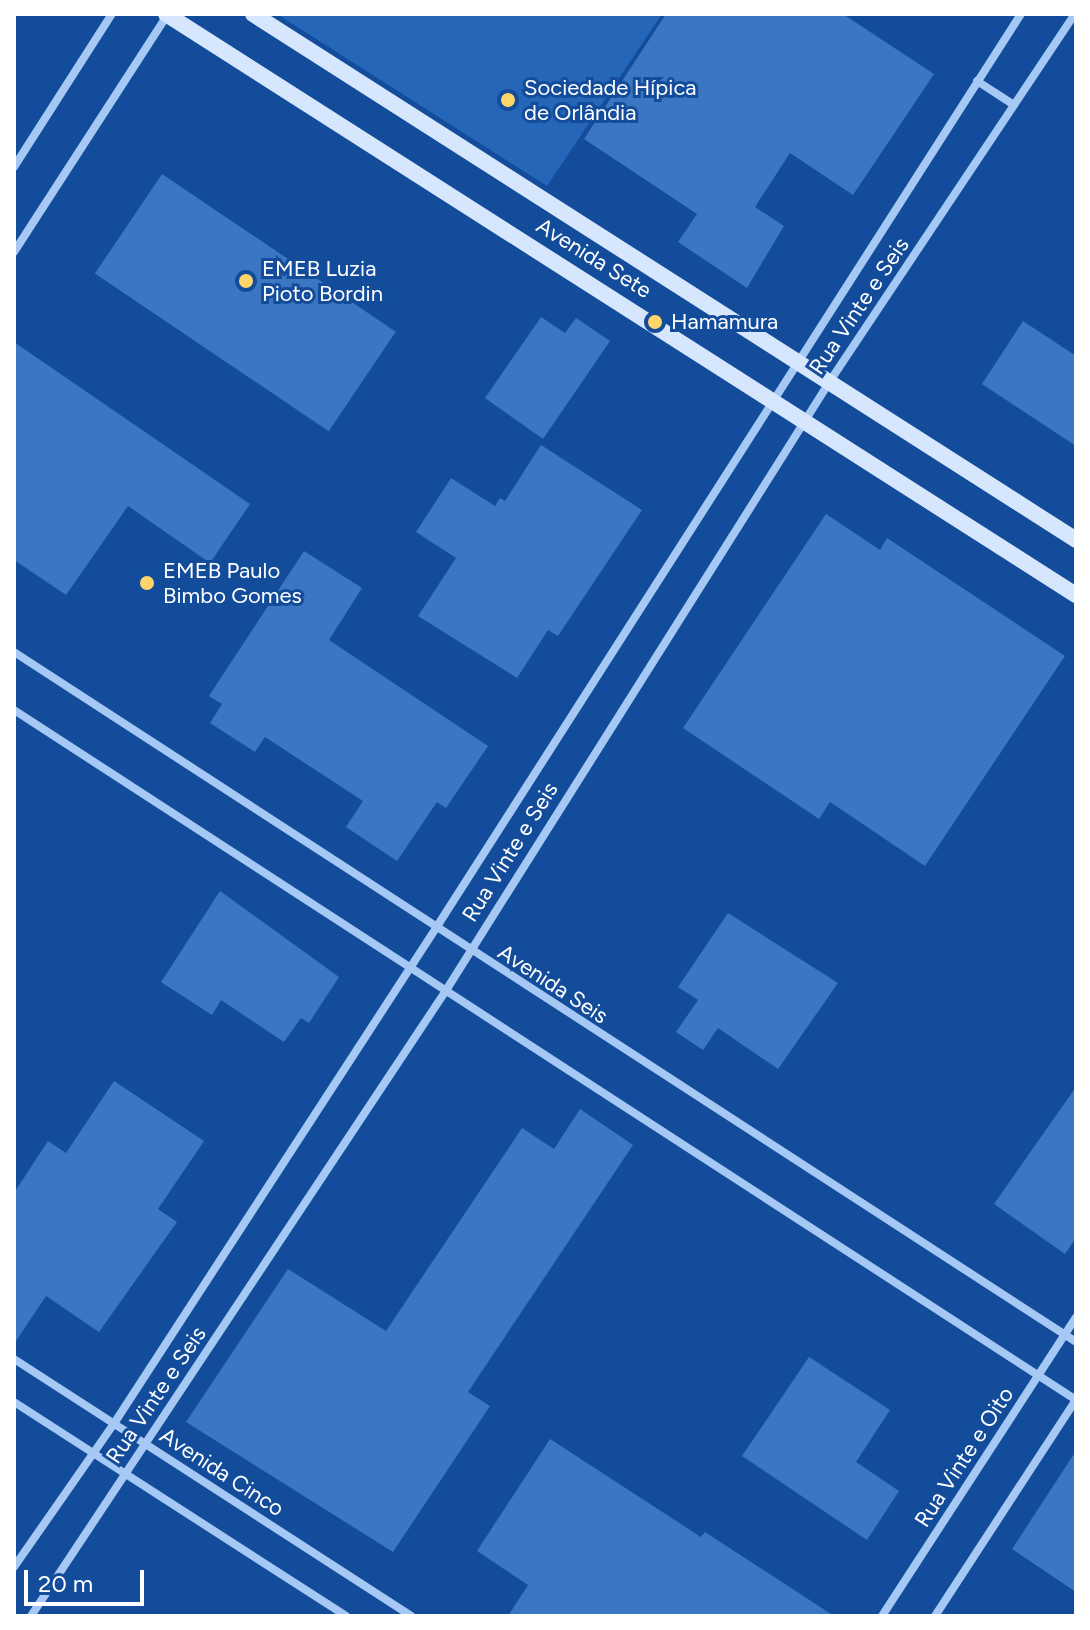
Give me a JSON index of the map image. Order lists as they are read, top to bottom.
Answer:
{
  "streets": {
    "street": [
      "Avenida Sete",
      "Rua Vinte e Seis",
      "Avenida Seis",
      "Rua Vinte e Oito",
      "Avenida Cinco"
    ]
  },
  "crossings": [
    ["Avenida Sete", "Rua Vinte e Seis"],
    ["Rua Vinte e Seis", "Avenida Seis"],
    ["Rua Vinte e Seis", "Avenida Cinco"],
    ["Avenida Seis", "Rua Vinte e Oito"]
  ],
  "places": [
    "Sociedade Hípica de Orlândia",
    "EMEB Luzia Pioto Bordin",
    "Hamamura",
    "EMEB Paulo Bimbo Gomes"
  ],
  "scale_bar": "20 m"
}
